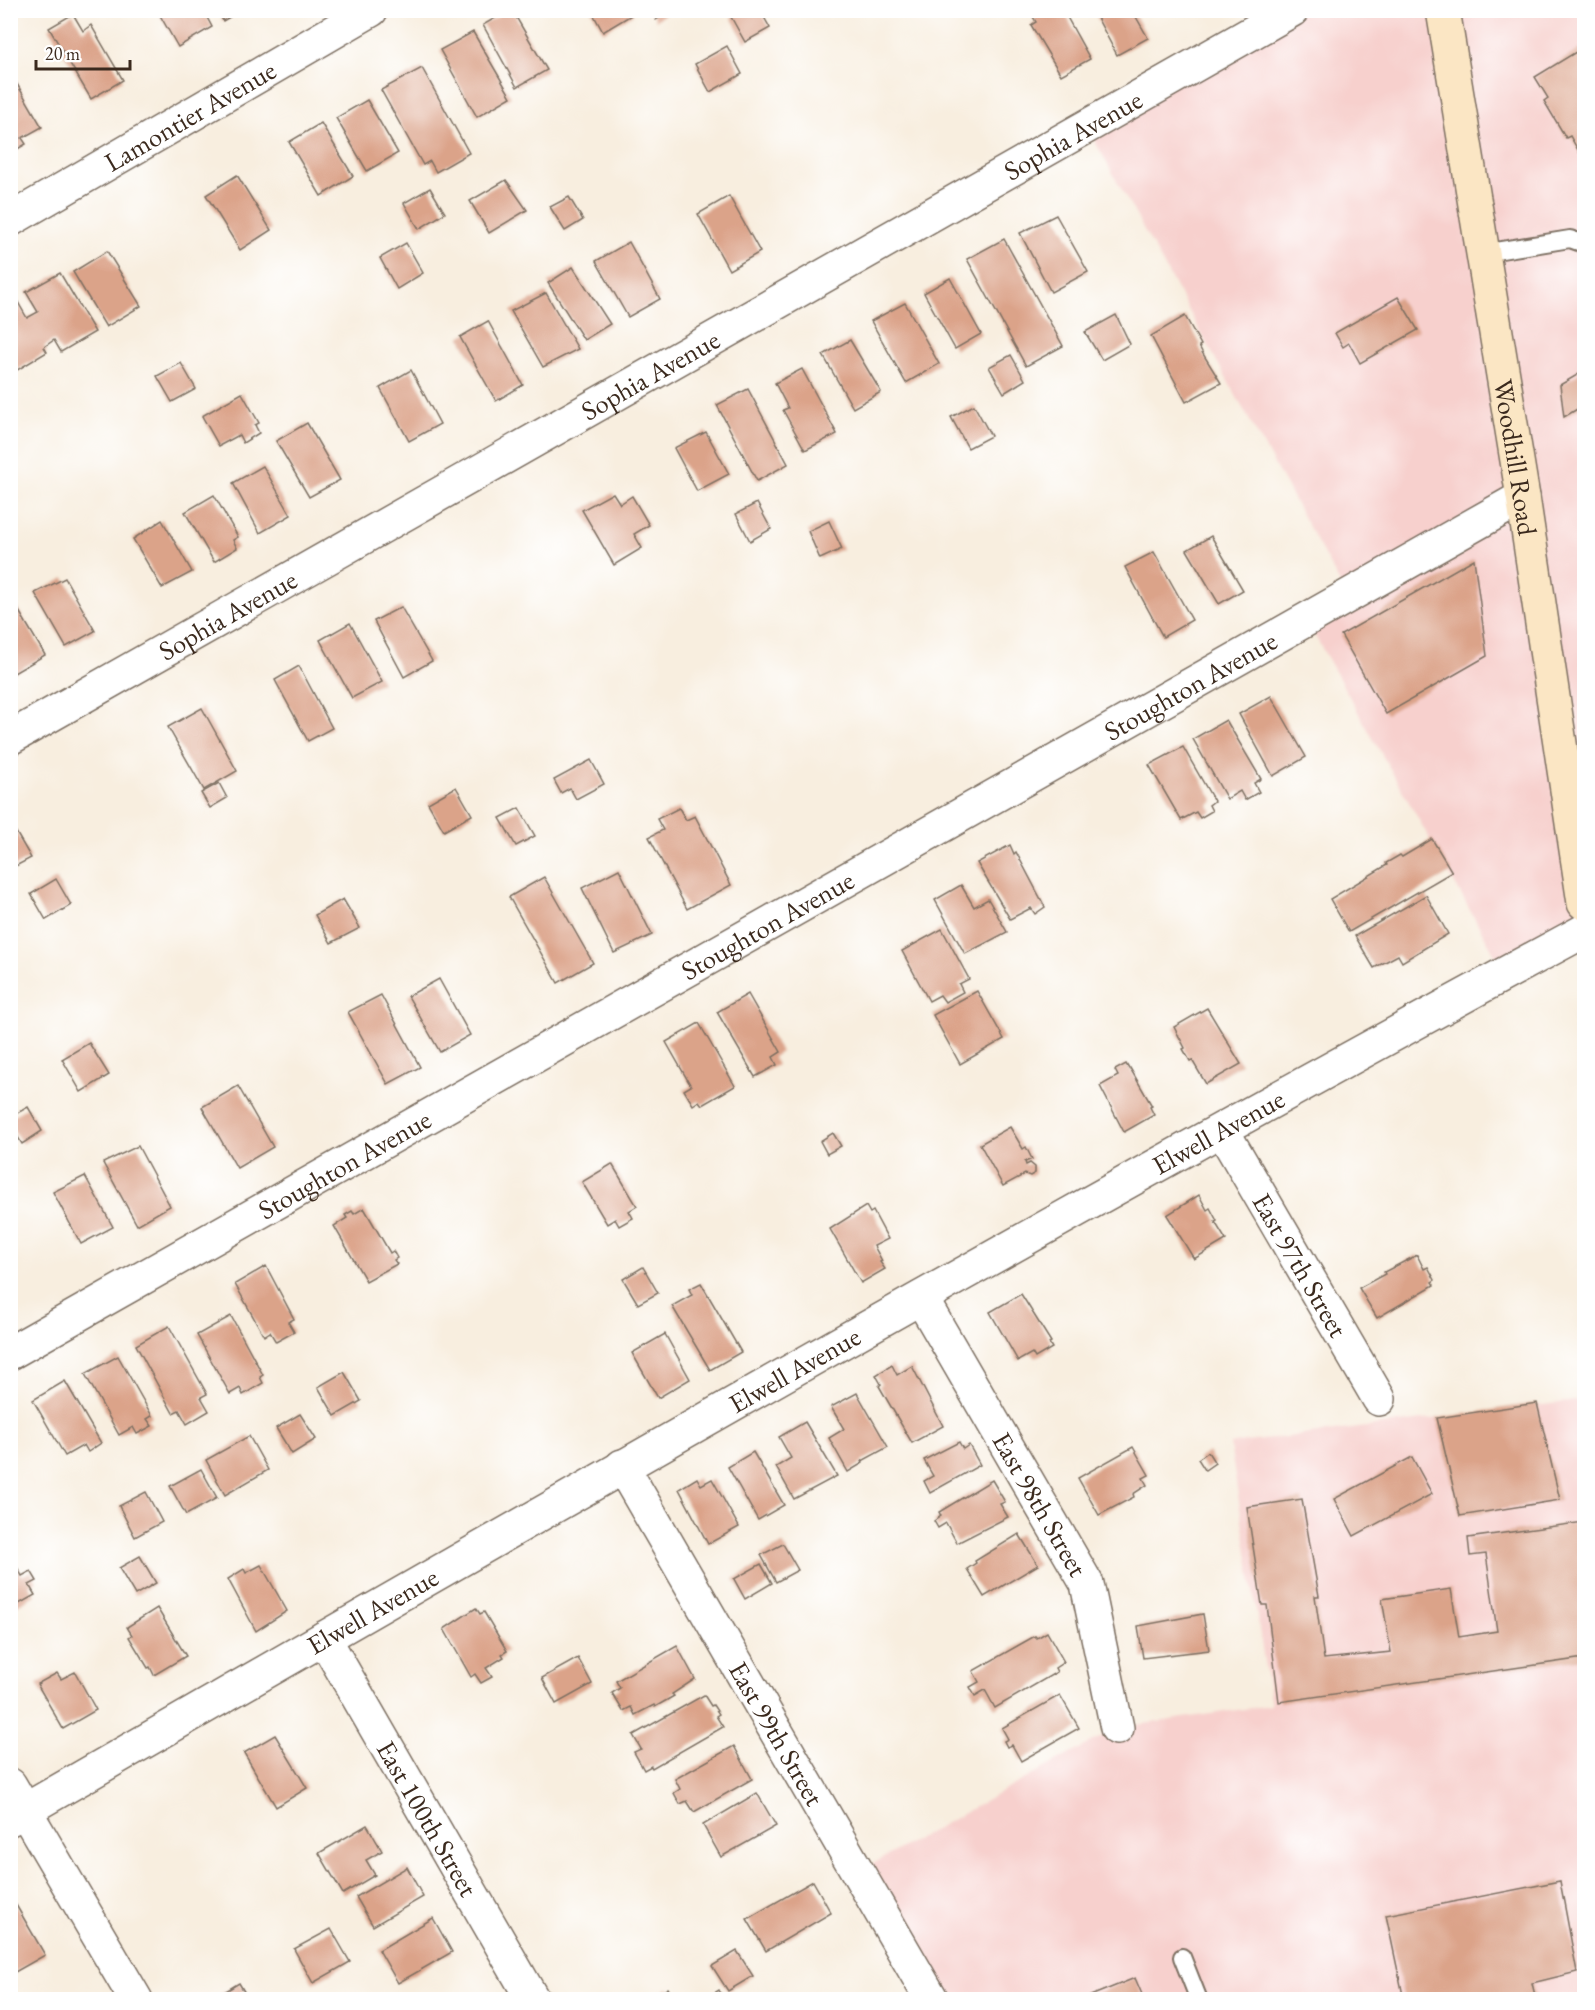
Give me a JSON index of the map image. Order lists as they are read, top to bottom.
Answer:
{
  "streets": {
    "main road": ["Woodhill Road"],
    "street": [
      "Lamontier Avenue",
      "Sophia Avenue",
      "Stoughton Avenue",
      "Elwell Avenue",
      "East 97th Street",
      "East 98th Street",
      "East 99th Street",
      "East 100th Street"
    ]
  },
  "crossings": [
    ["Woodhill Road", "Stoughton Avenue"],
    ["Elwell Avenue", "East 97th Street"],
    ["Elwell Avenue", "East 98th Street"],
    ["Elwell Avenue", "East 99th Street"],
    ["Elwell Avenue", "East 100th Street"]
  ],
  "scale_bar": "20 m"
}
